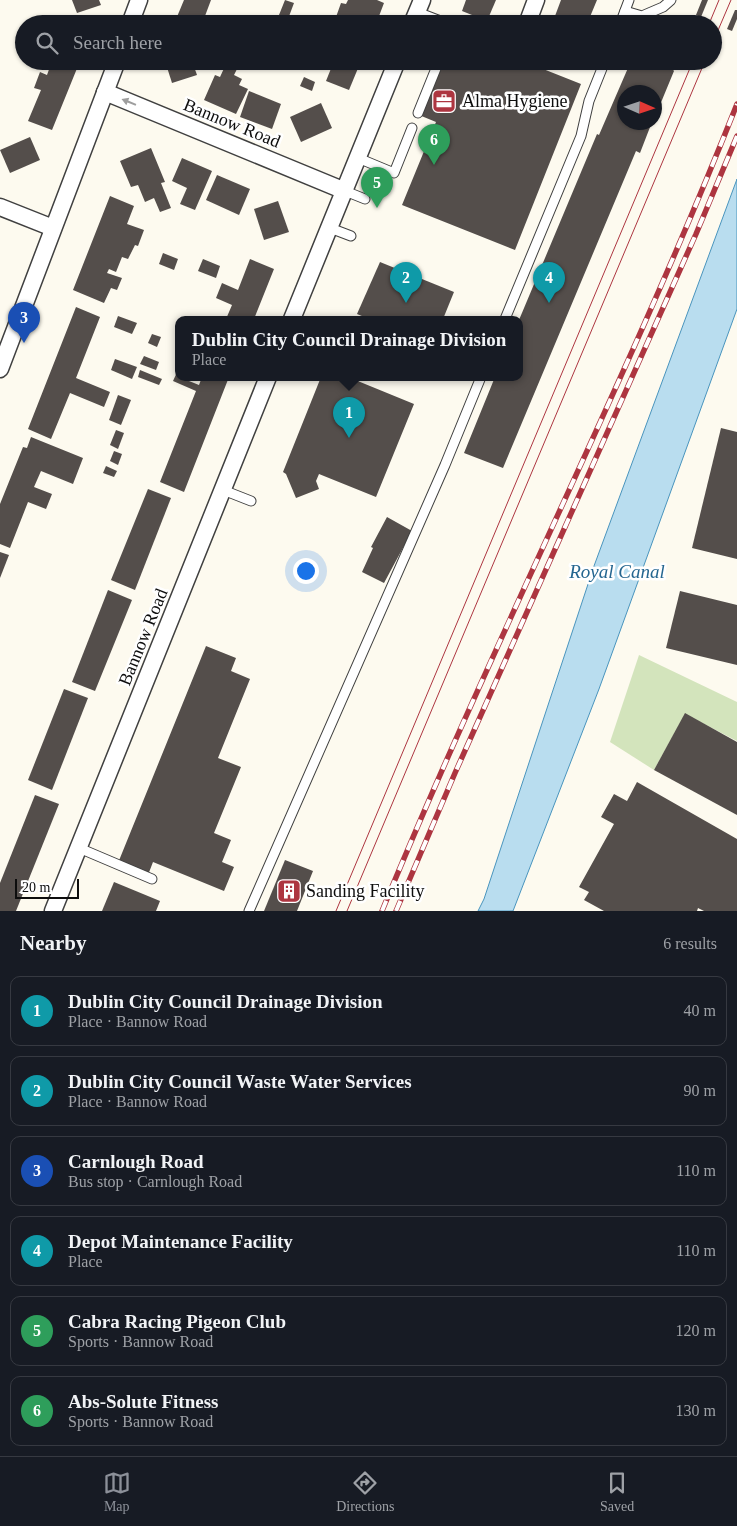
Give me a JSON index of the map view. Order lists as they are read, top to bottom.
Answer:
{
  "streets": {
    "street": ["Bannow Road"]
  },
  "water": ["Royal Canal"],
  "places": {
    "office": ["Alma Hygiene"],
    "building": ["Sanding Facility"]
  },
  "scale_bar": "20 m",
  "north": "right",
  "page": {
    "search": "Search here",
    "pins": [
      "6",
      "5",
      "2",
      "4",
      "3",
      "1"
    ],
    "popup": ["Dublin City Council Drainage Division", "Place"],
    "scale": "20 m",
    "heading": ["Nearby", "6 results"],
    "list": [
      {
        "mark": "1",
        "name": "Dublin City Council Drainage Division",
        "note": "Place · Bannow Road",
        "value": "40 m"
      },
      {
        "mark": "2",
        "name": "Dublin City Council Waste Water Services",
        "note": "Place · Bannow Road",
        "value": "90 m"
      },
      {
        "mark": "3",
        "name": "Carnlough Road",
        "note": "Bus stop · Carnlough Road",
        "value": "110 m"
      },
      {
        "mark": "4",
        "name": "Depot Maintenance Facility",
        "note": "Place",
        "value": "110 m"
      },
      {
        "mark": "5",
        "name": "Cabra Racing Pigeon Club",
        "note": "Sports · Bannow Road",
        "value": "120 m"
      },
      {
        "mark": "6",
        "name": "Abs-Solute Fitness",
        "note": "Sports · Bannow Road",
        "value": "130 m"
      }
    ],
    "nav": ["Map", "Directions", "Saved"]
  }
}
